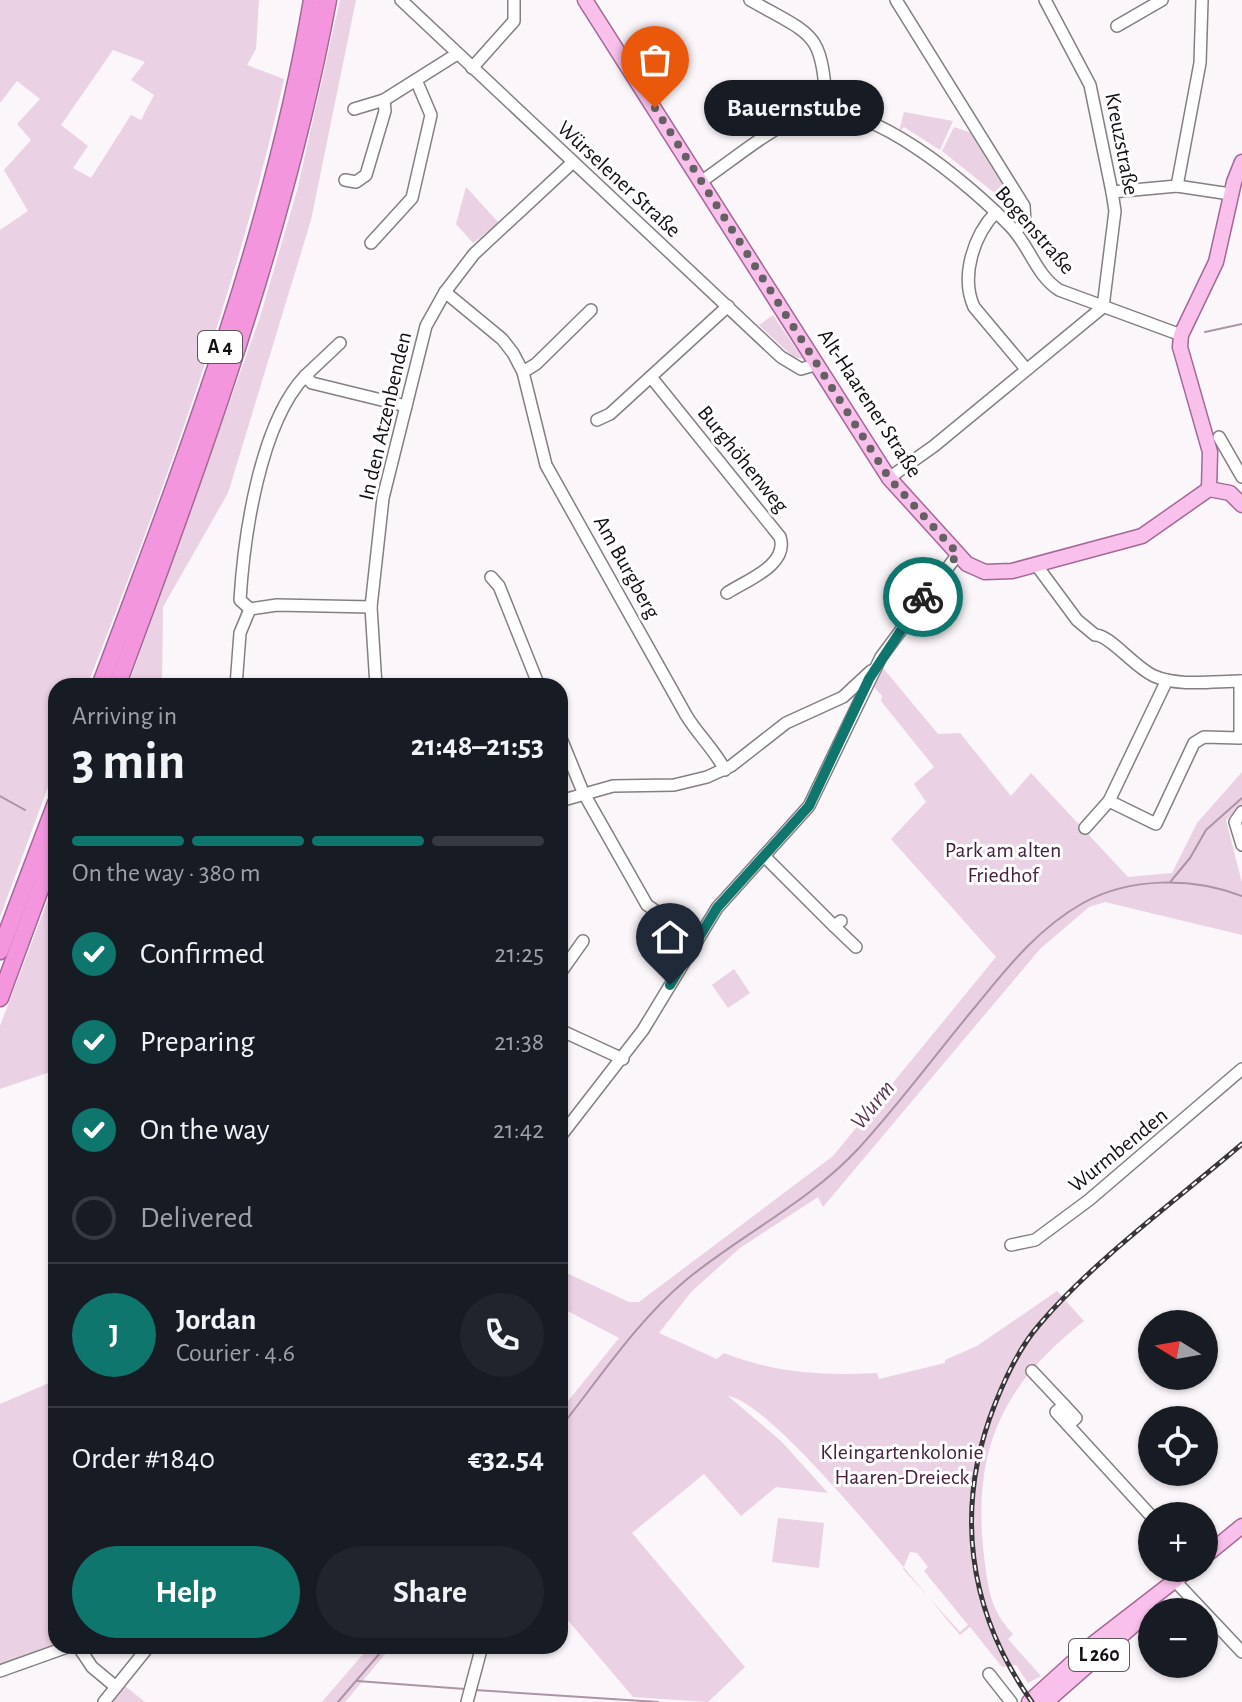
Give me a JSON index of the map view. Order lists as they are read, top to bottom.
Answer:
{
  "streets": {
    "highway": ["A 4"],
    "main road": ["Alt-Haarener Straße", "L 260"],
    "street": [
      "Kreuzstraße",
      "Würselener Straße",
      "Bogenstraße",
      "In den Atzenbenden",
      "Burghöhenweg",
      "Am Burgberg",
      "Wurmbenden"
    ]
  },
  "crossings": [
    ["Kreuzstraße", "Bogenstraße"],
    ["Würselener Straße", "Alt-Haarener Straße"],
    ["Würselener Straße", "In den Atzenbenden"],
    ["In den Atzenbenden", "Am Burgberg"]
  ],
  "water": ["Wurm"],
  "parks": ["Park am alten Friedhof", "Kleingartenkolonie Haaren-Dreieck"],
  "places": ["Bauernstube"],
  "north": "left",
  "page": {
    "bubble": "Bauernstube",
    "heading": ["3 min", "Arriving in", "21:48–21:53"],
    "panel": [
      "Jordan",
      "Courier · 4.6",
      "Order #1840",
      "€32.54"
    ],
    "bar": "On the way · 380 m",
    "list": [
      ["Confirmed", "21:25"],
      ["Preparing", "21:38"],
      ["On the way", "21:42"],
      "Delivered"
    ],
    "round": "J",
    "map_buttons": ["+", "−"],
    "buttons": ["Help", "Share"]
  }
}
